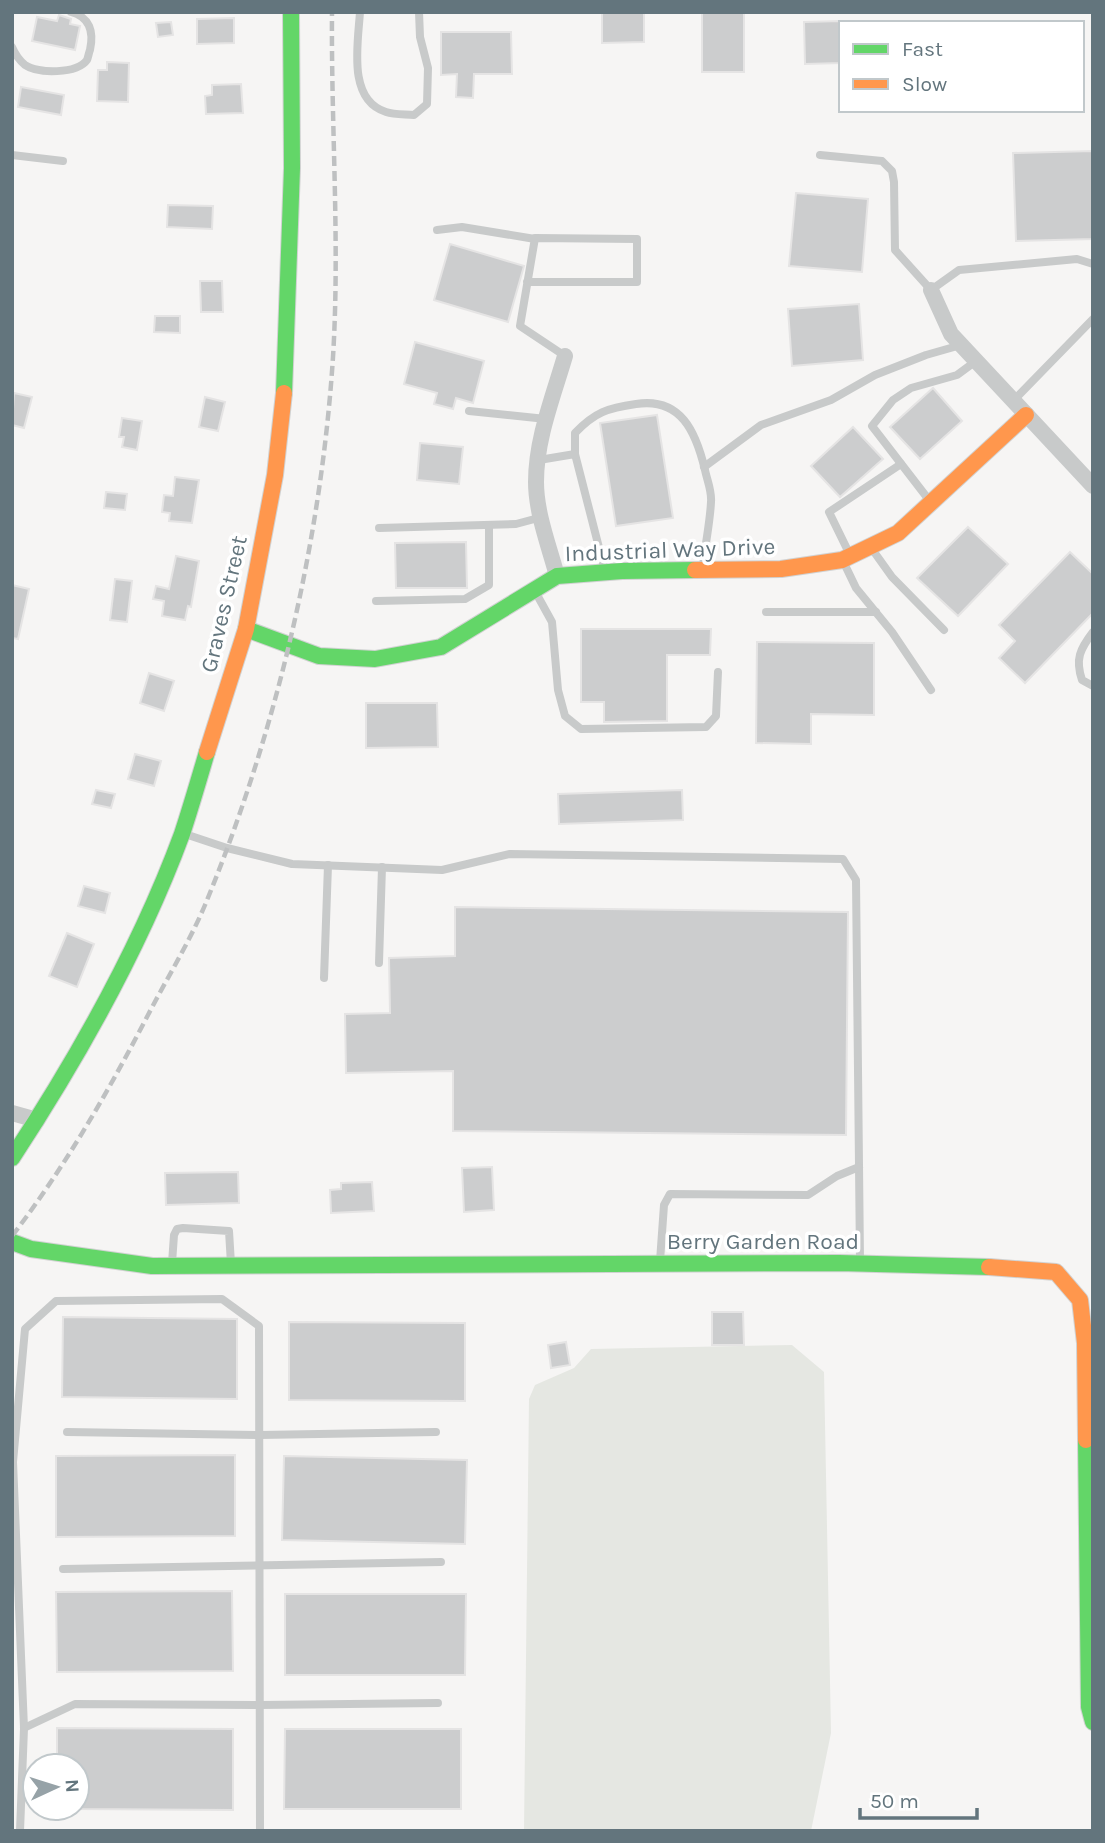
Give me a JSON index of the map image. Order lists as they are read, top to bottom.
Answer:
{
  "streets": {
    "street": ["Industrial Way Drive", "Graves Street", "Berry Garden Road"]
  },
  "crossings": [
    ["Industrial Way Drive", "Graves Street"]
  ],
  "legend": ["Fast", "Slow"],
  "scale_bar": "50 m",
  "north": "right"
}
